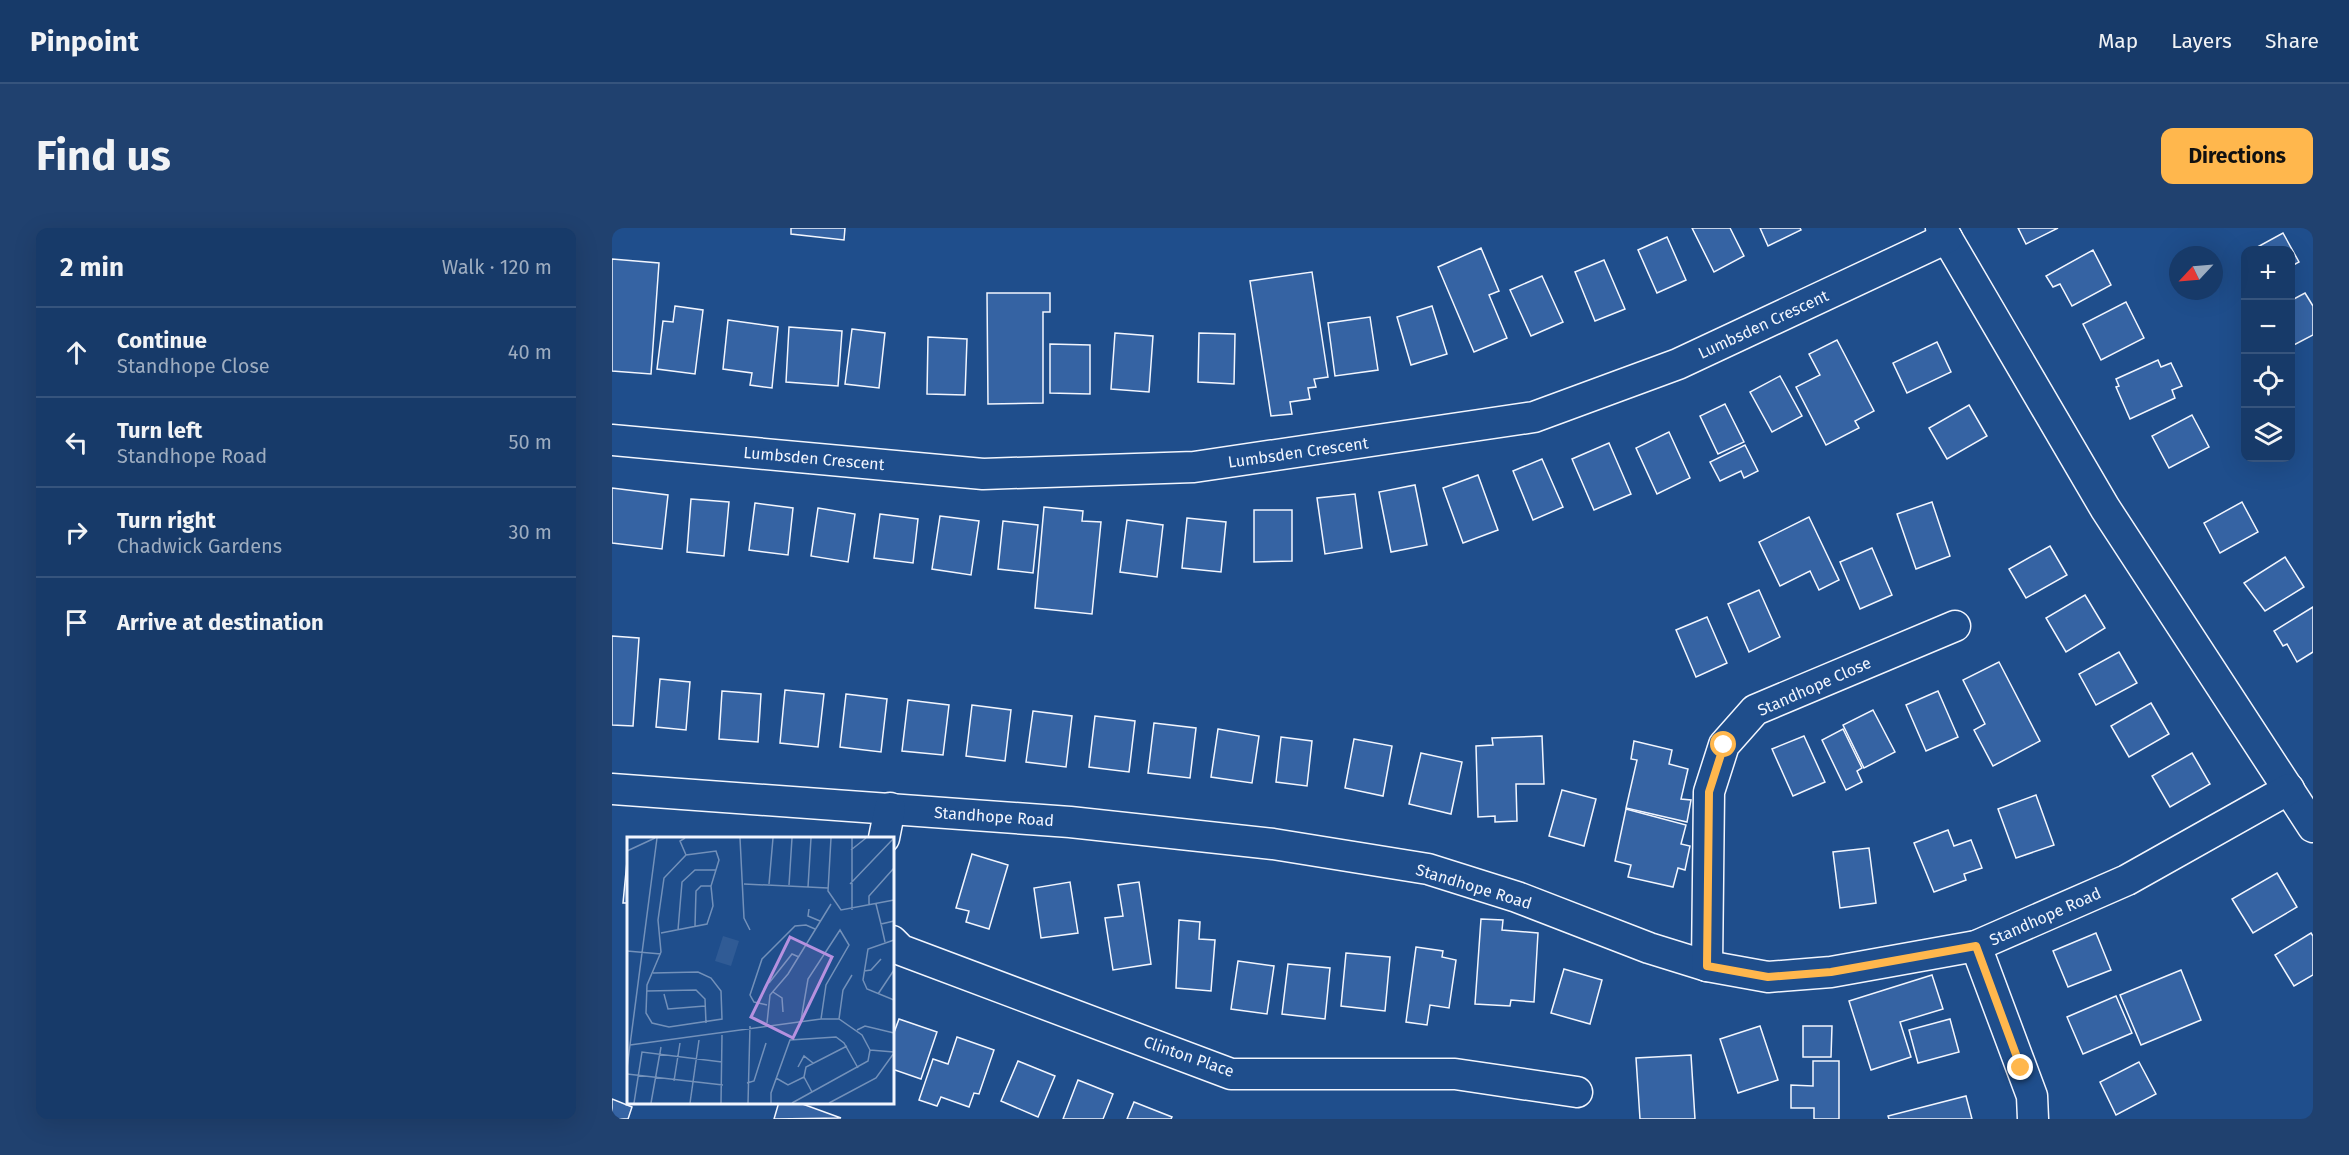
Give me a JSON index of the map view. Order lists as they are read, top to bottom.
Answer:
{
  "streets": {
    "street": [
      "Lumbsden Crescent",
      "Standhope Close",
      "Standhope Road",
      "Clinton Place"
    ]
  },
  "crossings": [
    ["Standhope Close", "Standhope Road"]
  ],
  "north": "bottom left",
  "page": {
    "header": "Pinpoint",
    "nav": ["Map", "Layers", "Share"],
    "buttons": "Directions",
    "title": "Find us",
    "heading": ["2 min", "Walk · 120 m"],
    "map_buttons": ["+", "−"],
    "list": [
      ["Continue", "Standhope Close", "40 m"],
      ["Turn left", "Standhope Road", "50 m"],
      ["Turn right", "Chadwick Gardens", "30 m"],
      "Arrive at destination"
    ]
  }
}
